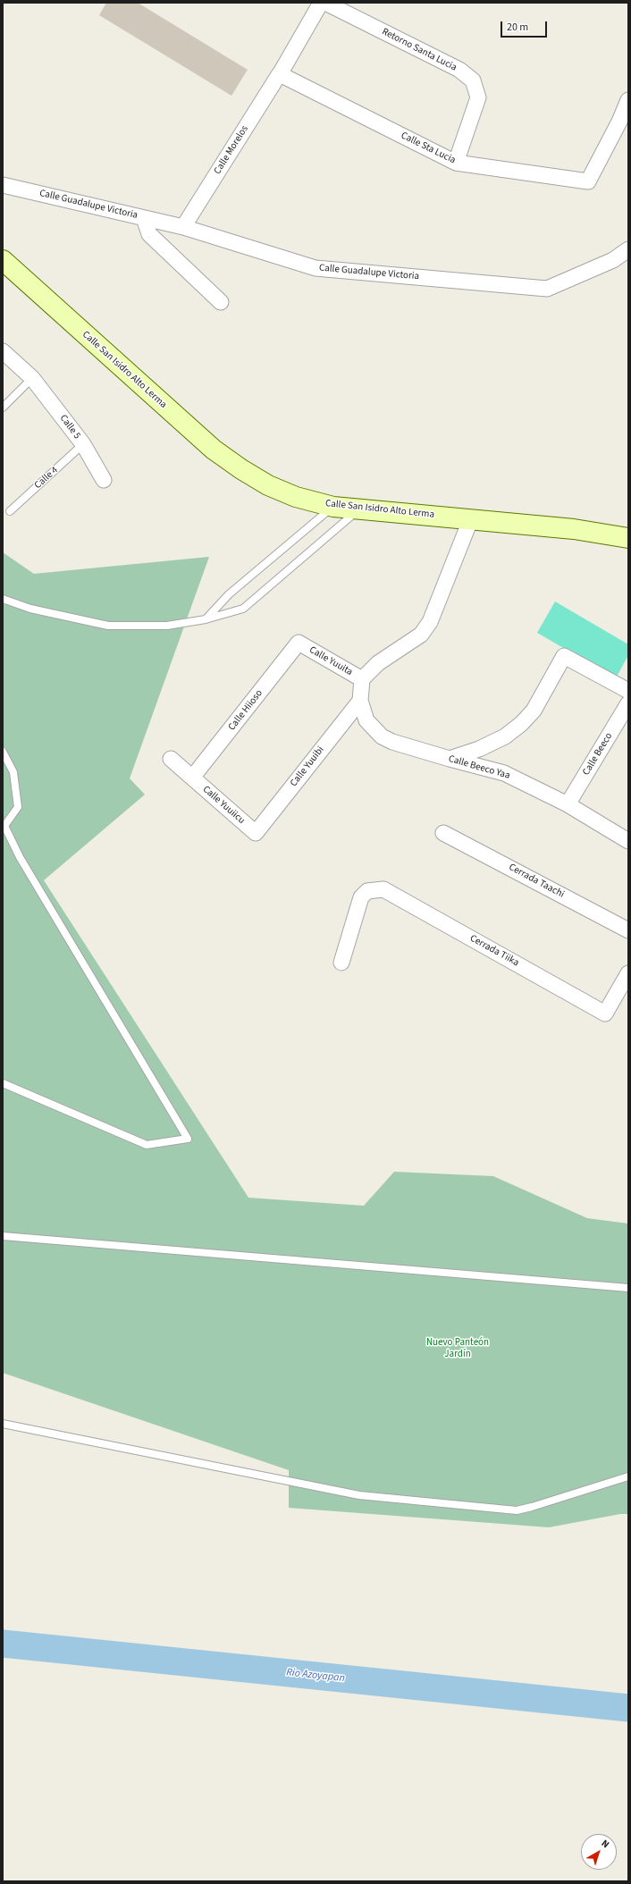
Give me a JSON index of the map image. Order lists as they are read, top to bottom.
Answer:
{
  "streets": {
    "street": [
      "Retorno Santa Lucia",
      "Calle Sta Lucia",
      "Calle Morelos",
      "Calle Guadalupe Victoria",
      "Calle San Isidro Alto Lerma",
      "Calle 5",
      "Calle Yuuita",
      "Calle Hiioso",
      "Calle Beeco",
      "Calle Yuuibi",
      "Calle Beeco Yaa",
      "Calle Yuuiicu",
      "Cerrada Taachi",
      "Cerrada Tiika"
    ],
    "lane": ["Calle 4"]
  },
  "crossings": [
    ["Retorno Santa Lucia", "Calle Sta Lucia"],
    ["Calle Sta Lucia", "Calle Morelos"],
    ["Calle Morelos", "Calle Guadalupe Victoria"],
    ["Calle 5", "Calle 4"],
    ["Calle Yuuita", "Calle Hiioso"],
    ["Calle Yuuita", "Calle Beeco Yaa"],
    ["Calle Hiioso", "Calle Yuuiicu"],
    ["Calle Beeco", "Calle Beeco Yaa"],
    ["Calle Yuuibi", "Calle Beeco Yaa"],
    ["Calle Yuuibi", "Calle Yuuiicu"]
  ],
  "water": ["Rio Azoyapan"],
  "parks": ["Nuevo Panteón Jardín"],
  "scale_bar": "20 m",
  "north": "top right"
}
